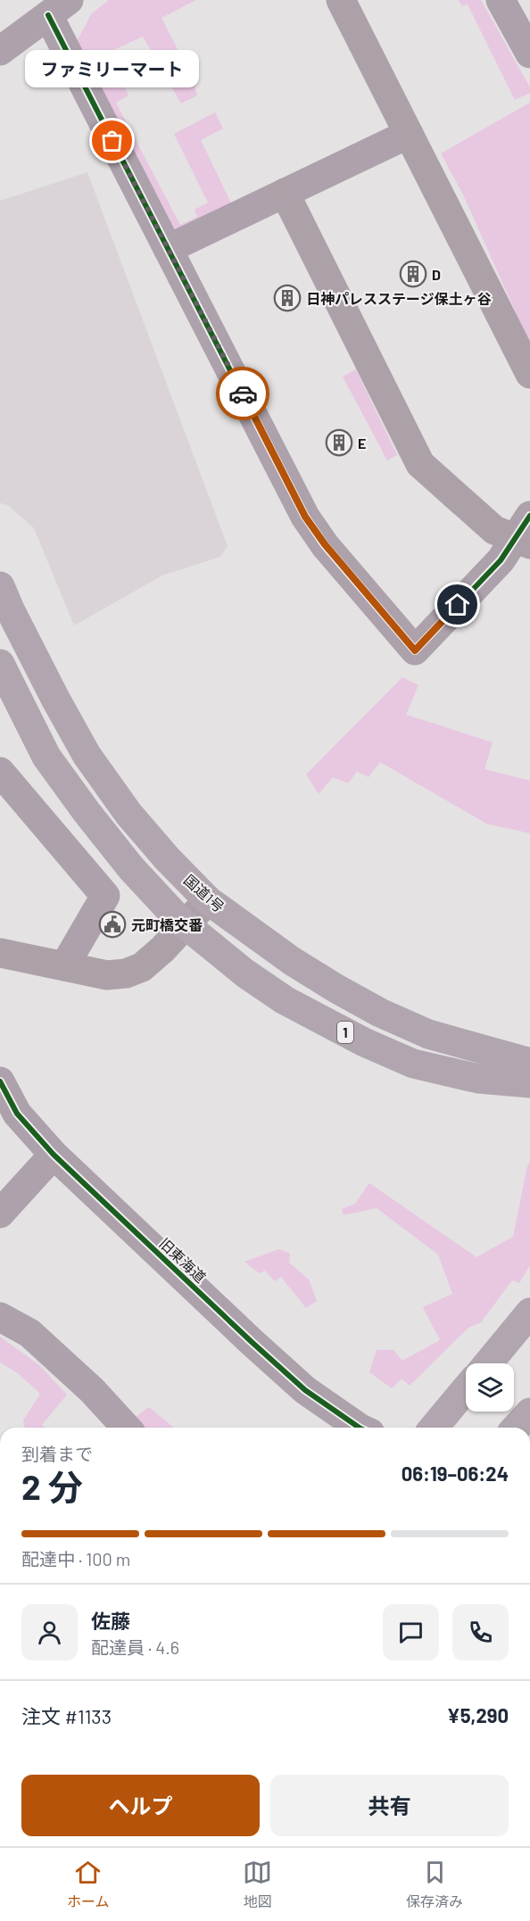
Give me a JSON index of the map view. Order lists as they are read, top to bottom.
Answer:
{
  "streets": {
    "highway": ["国道1号", "1"],
    "street": ["旧東海道"]
  },
  "places": {
    "other": ["ファミリーマート"],
    "building": ["D", "日神パレスステージ保土ヶ谷", "E"],
    "public building": ["元町橋交番"]
  },
  "page": {
    "bubble": "ファミリーマート",
    "heading": ["2 分", "到着まで", "06:19–06:24"],
    "panel": [
      "佐藤",
      "配達員 · 4.6",
      "注文 #1133",
      "¥5,290"
    ],
    "bar": "配達中 · 100 m",
    "buttons": ["ヘルプ", "共有"],
    "tabs": ["ホーム", "地図", "保存済み"]
  }
}
